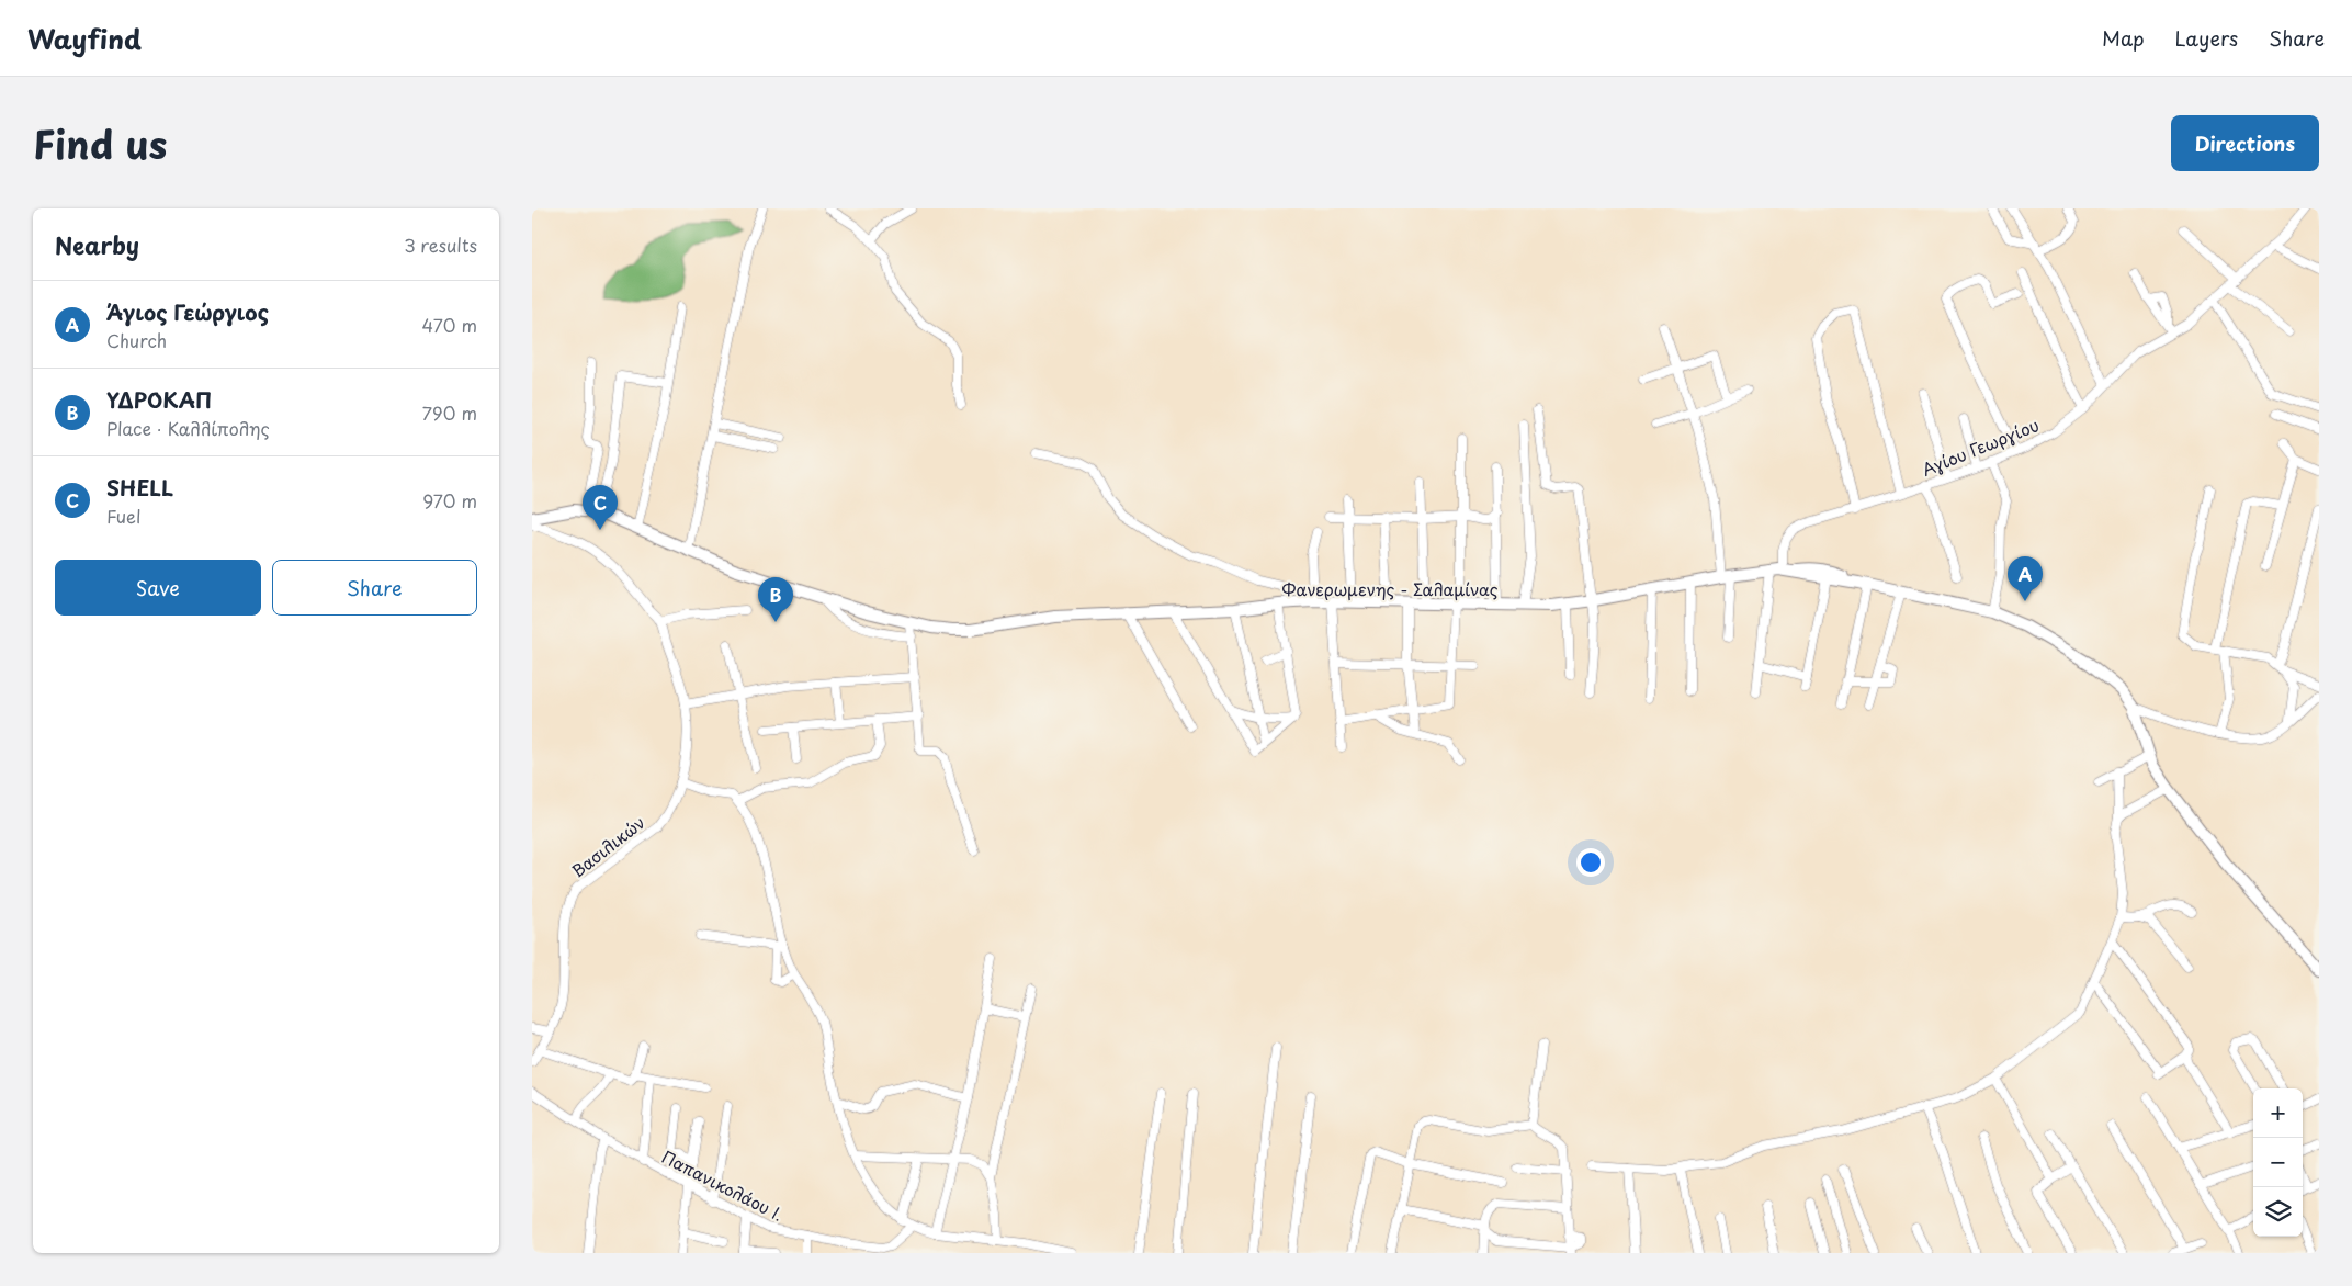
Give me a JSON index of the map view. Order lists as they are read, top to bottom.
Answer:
{
  "streets": {
    "main road": ["Φανερωμενης - Σαλαμίνας"],
    "street": ["Αγίου Γεωργίου", "Βασιλικών", "Παπανικολάου Ι."]
  },
  "crossings": [
    ["Αγίου Γεωργίου", "Φανερωμενης - Σαλαμίνας"]
  ],
  "page": {
    "header": "Wayfind",
    "nav": ["Map", "Layers", "Share"],
    "title": "Find us",
    "buttons": [
      "Directions",
      ["Save", "Share"]
    ],
    "heading": ["Nearby", "3 results"],
    "list": [
      {
        "mark": "A",
        "name": "Άγιος Γεώργιος",
        "note": "Church",
        "value": "470 m"
      },
      {
        "mark": "B",
        "name": "ΥΔΡΟΚΑΠ",
        "note": "Place · Καλλίπολης",
        "value": "790 m"
      },
      {
        "mark": "C",
        "name": "SHELL",
        "note": "Fuel",
        "value": "970 m"
      }
    ],
    "pins": ["C", "A", "B"],
    "map_buttons": ["+", "−"]
  }
}
